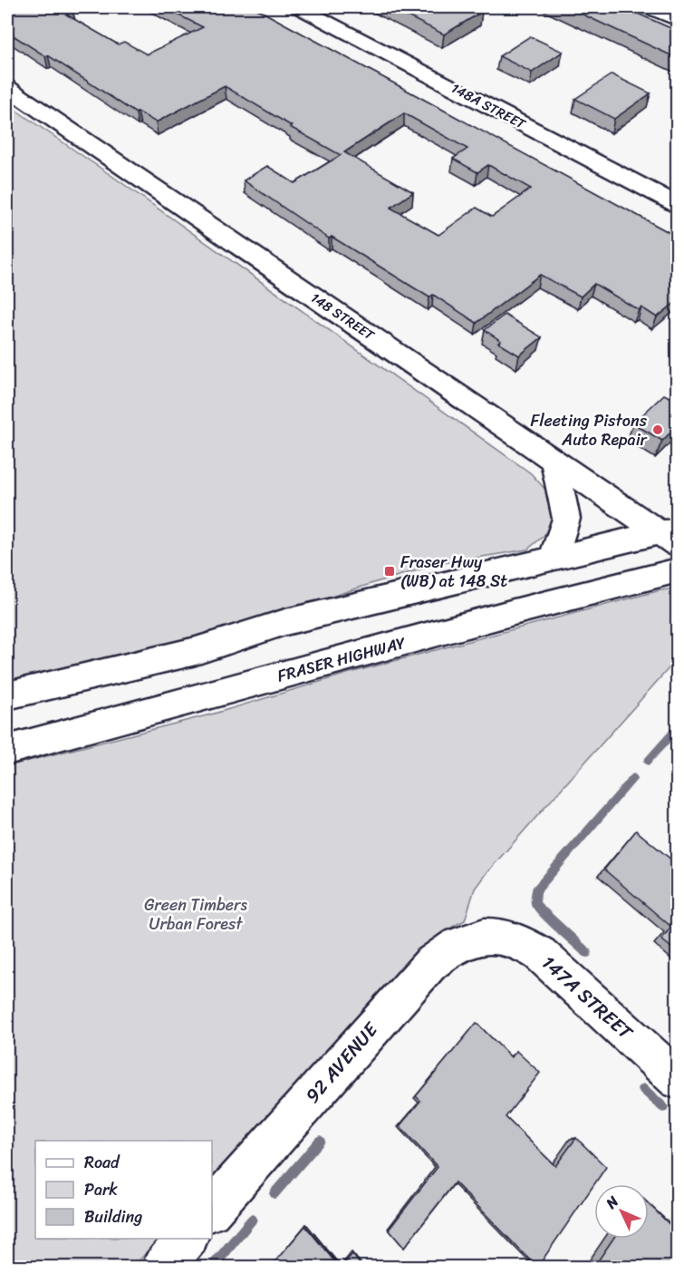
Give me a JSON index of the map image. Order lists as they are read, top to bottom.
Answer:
{
  "streets": {
    "main road": [
      "148A STREET",
      "148 STREET",
      "FRASER HIGHWAY",
      "147A STREET",
      "92 AVENUE"
    ]
  },
  "crossings": [
    ["147A STREET", "92 AVENUE"]
  ],
  "parks": ["Green Timbers Urban Forest"],
  "places": {
    "other": ["Fleeting Pistons Auto Repair"],
    "transit": ["Fraser Hwy (WB) at 148 St"]
  },
  "legend": ["Road", "Park", "Building"],
  "north": "top left"
}
